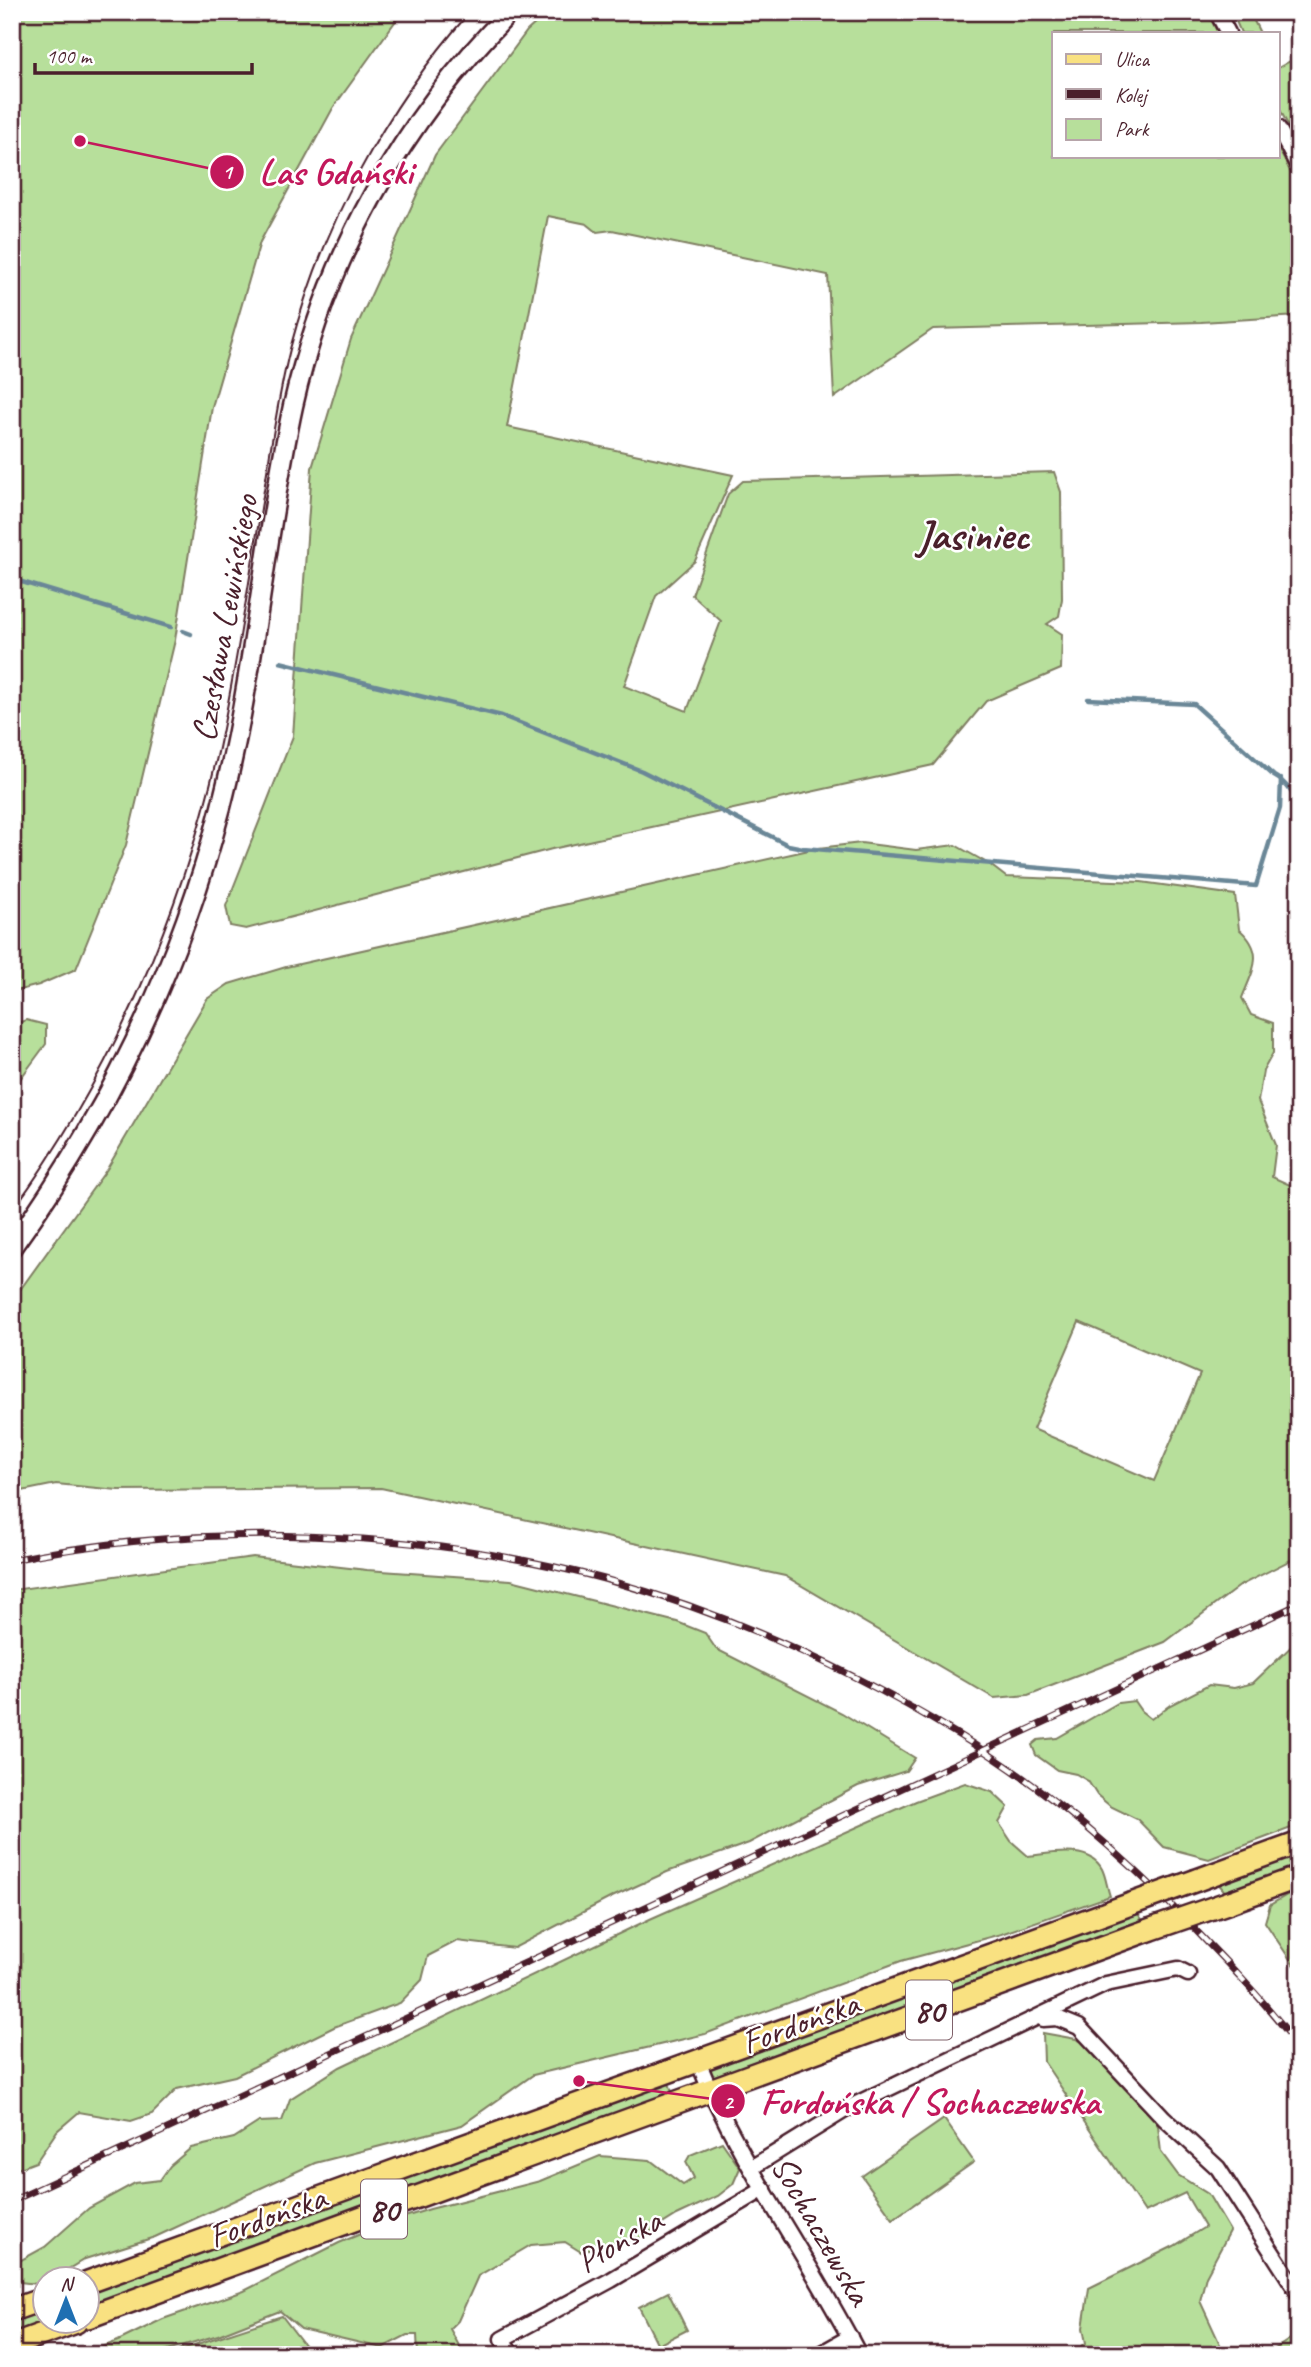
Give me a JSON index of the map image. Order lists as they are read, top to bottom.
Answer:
{
  "streets": {
    "main road": ["80", "Fordońska"],
    "street": ["Czesława Lewińskiego", "Sochaczewska", "Płońska"]
  },
  "crossings": [
    ["Fordońska", "Sochaczewska"],
    ["Sochaczewska", "Płońska"]
  ],
  "districts": ["Jasiniec"],
  "places": ["Las Gdański", "Fordońska / Sochaczewska"],
  "legend": ["Ulica", "Kolej", "Park"],
  "scale_bar": "100 m",
  "north": "top"
}
